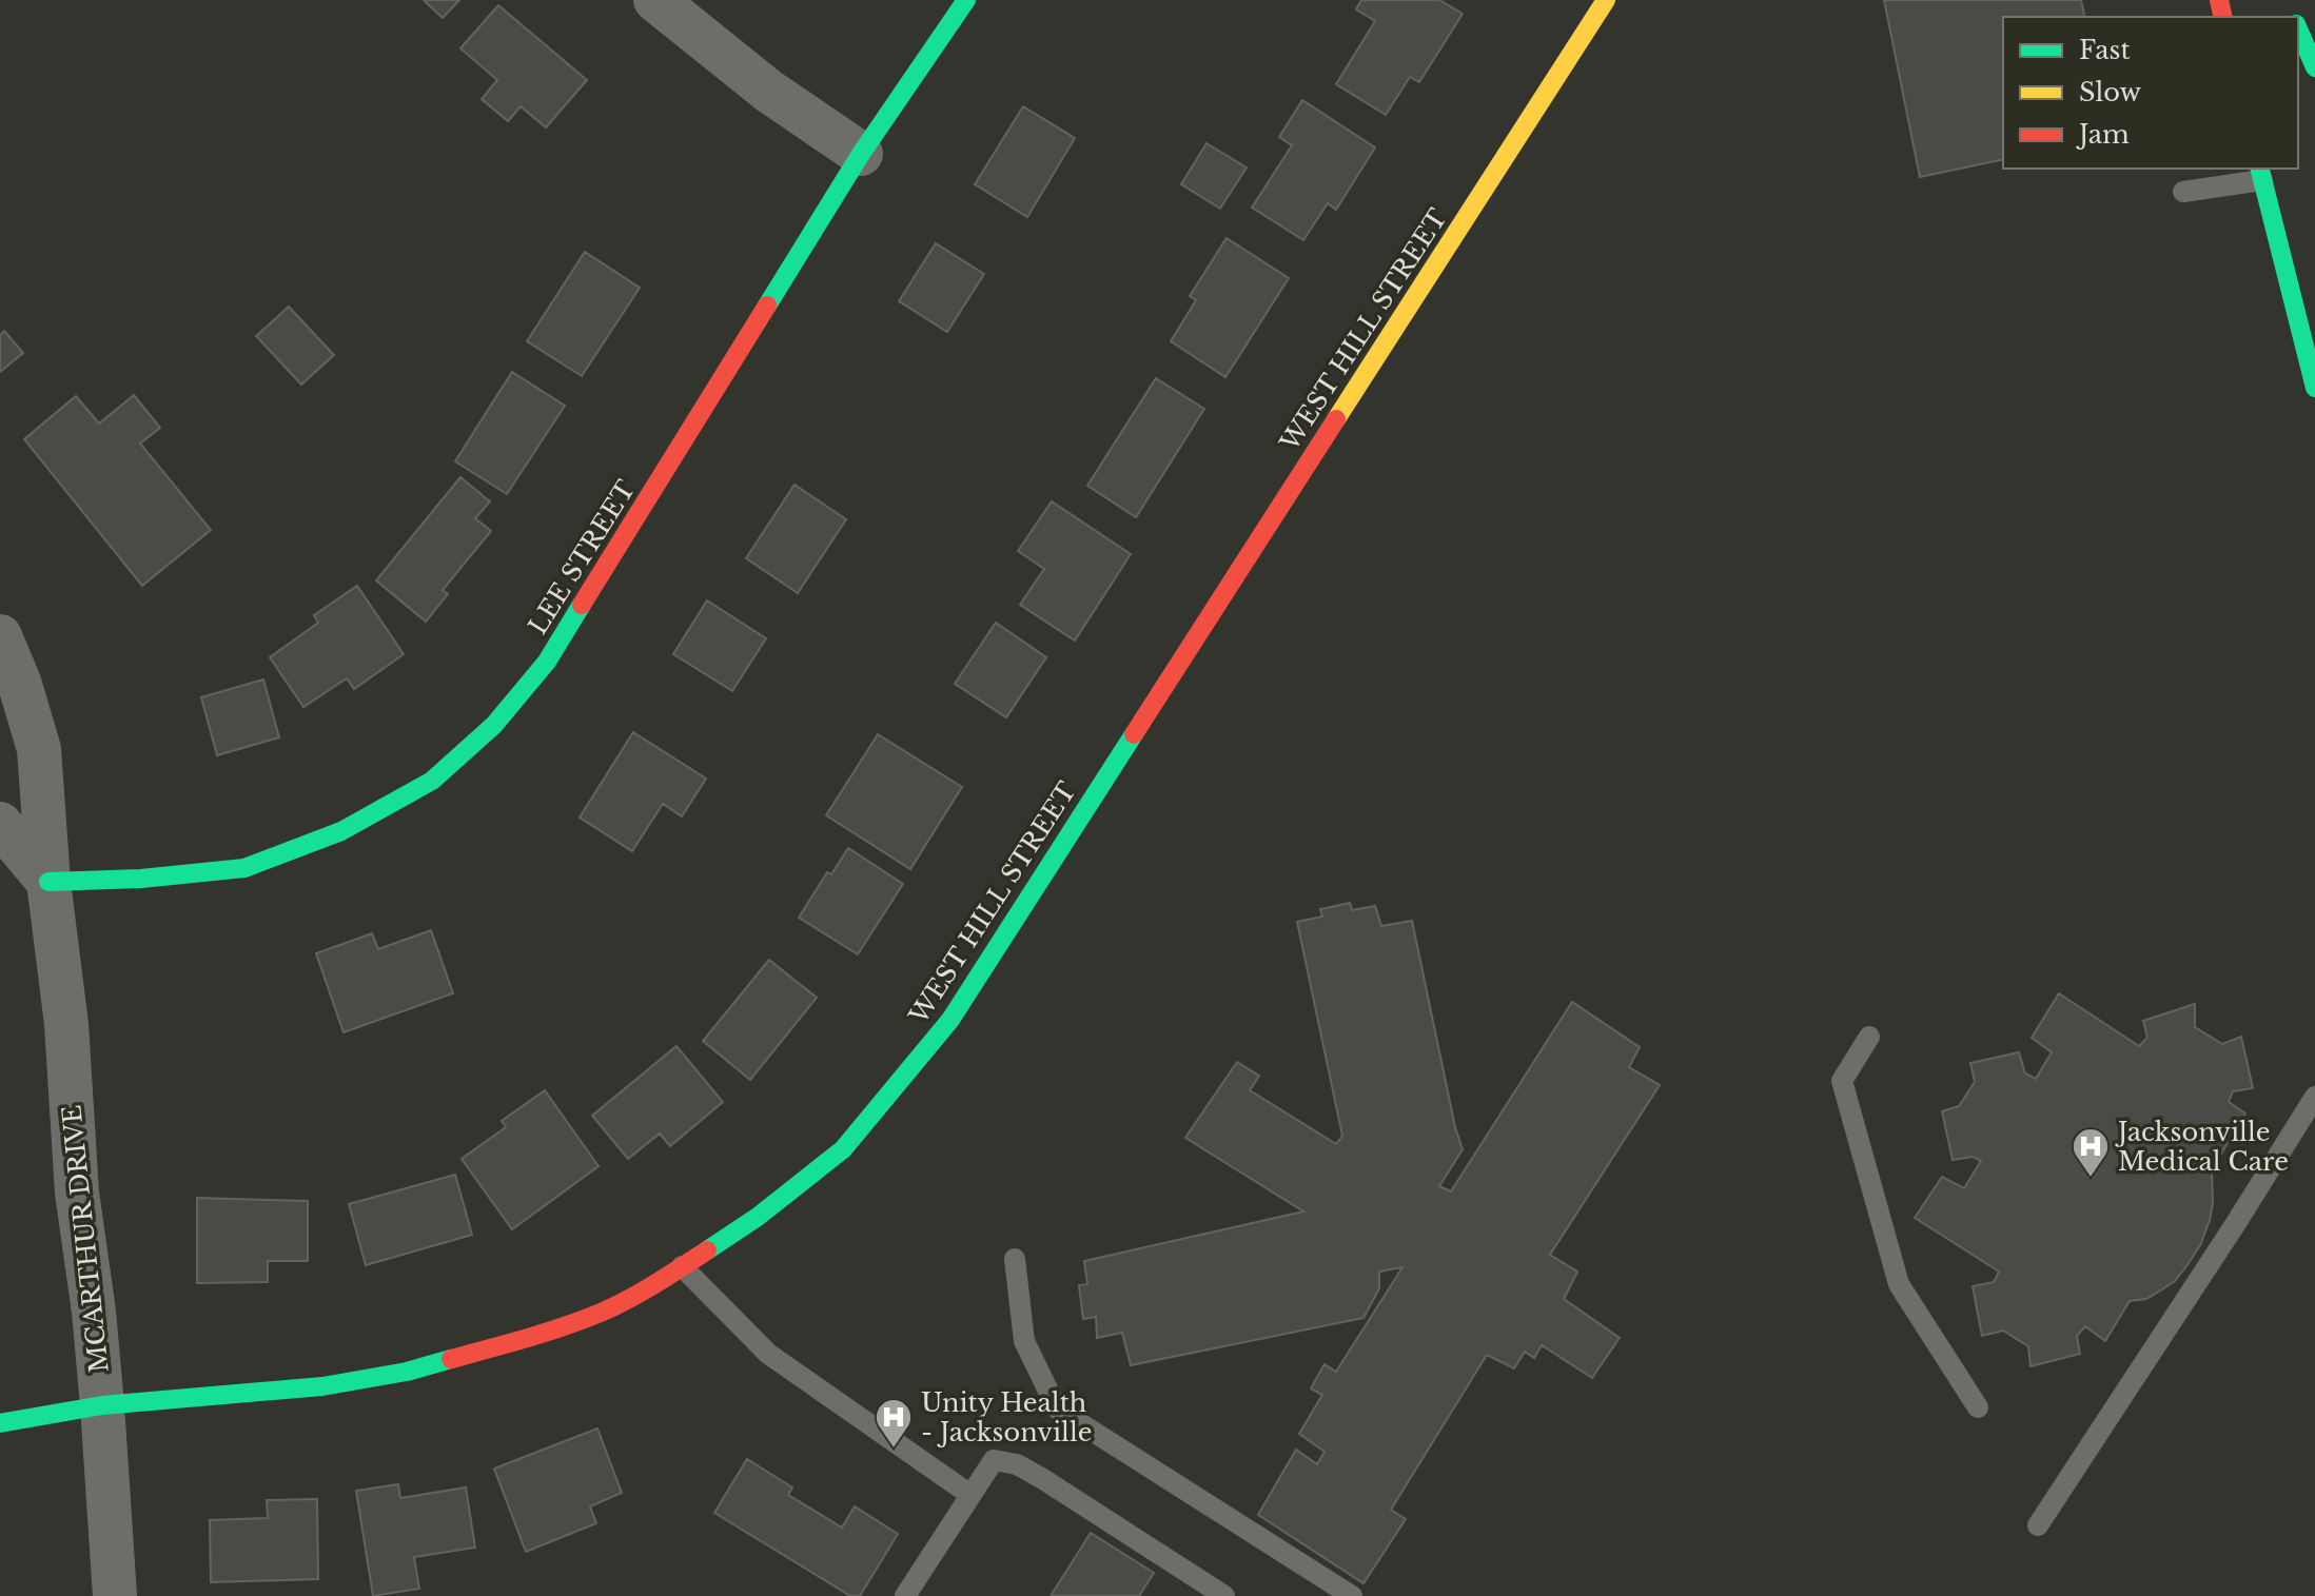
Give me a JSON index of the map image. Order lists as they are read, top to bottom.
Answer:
{
  "streets": {
    "main road": ["WEST HILL STREET", "LEE STREET"],
    "street": ["MCARTHUR DRIVE"]
  },
  "crossings": [
    ["WEST HILL STREET", "MCARTHUR DRIVE"],
    ["LEE STREET", "MCARTHUR DRIVE"]
  ],
  "places": {
    "hospital": ["Jacksonville Medical Care", "Unity Health - Jacksonville"]
  },
  "legend": ["Fast", "Slow", "Jam"]
}
